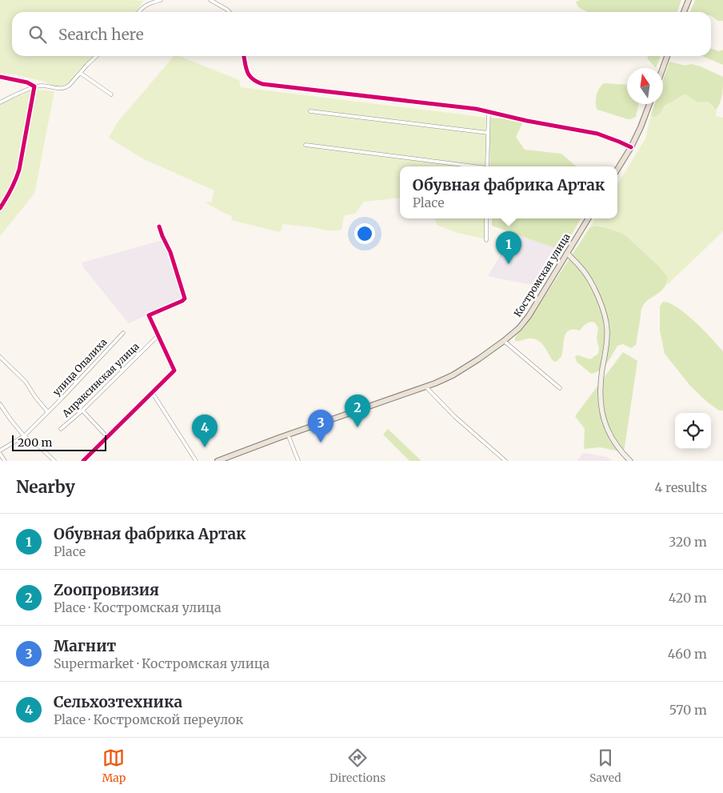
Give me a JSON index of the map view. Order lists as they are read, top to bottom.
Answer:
{
  "streets": {
    "main road": ["Костромская улица"],
    "street": ["улица Опалиха", "Апраксинская улица"]
  },
  "scale_bar": "200 m",
  "north": "top",
  "page": {
    "search": "Search here",
    "popup": ["Обувная фабрика Артак", "Place"],
    "pins": [
      "1",
      "2",
      "3",
      "4"
    ],
    "scale": "200 m",
    "heading": ["Nearby", "4 results"],
    "list": [
      {
        "mark": "1",
        "name": "Обувная фабрика Артак",
        "note": "Place",
        "value": "320 m"
      },
      {
        "mark": "2",
        "name": "Zоопровизия",
        "note": "Place · Костромская улица",
        "value": "420 m"
      },
      {
        "mark": "3",
        "name": "Магнит",
        "note": "Supermarket · Костромская улица",
        "value": "460 m"
      },
      {
        "mark": "4",
        "name": "Сельхозтехника",
        "note": "Place · Костромской переулок",
        "value": "570 m"
      }
    ],
    "nav": ["Map", "Directions", "Saved"]
  }
}
